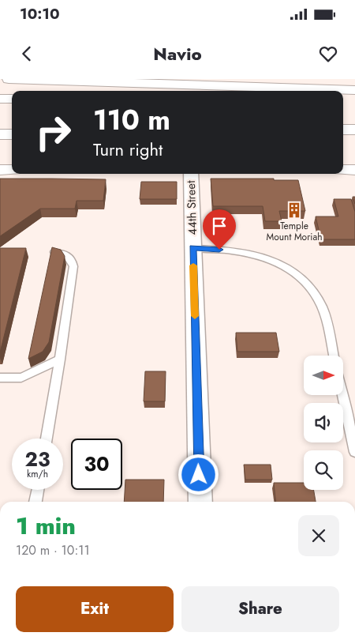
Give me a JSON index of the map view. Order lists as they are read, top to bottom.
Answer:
{
  "streets": {
    "street": ["44th Street"]
  },
  "places": {
    "building": ["Temple Mount Moriah"]
  },
  "north": "right",
  "page": {
    "status": "10:10",
    "header": "Navio",
    "turn": ["110 m", "Turn right"],
    "speed": "23 km/h",
    "limit": "30",
    "heading": ["1 min", "120 m · 10:11"],
    "buttons": ["Exit", "Share"]
  }
}
